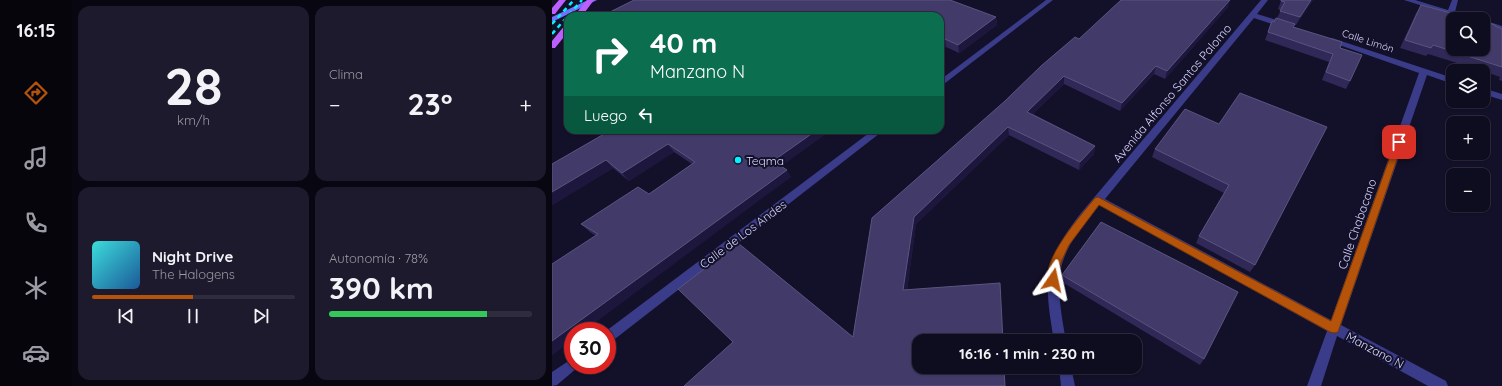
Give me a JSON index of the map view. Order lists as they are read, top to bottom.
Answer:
{
  "streets": {
    "street": [
      "Calle Limón",
      "Avenida Alfonso Santos Palomo",
      "Calle Chabacano",
      "Calle de Los Andes",
      "Manzano N"
    ]
  },
  "crossings": [
    ["Calle Limón", "Calle Chabacano"],
    ["Avenida Alfonso Santos Palomo", "Manzano N"],
    ["Calle Chabacano", "Manzano N"]
  ],
  "places": ["Teqma"],
  "page": {
    "tabs": "16:15",
    "tile": [
      ["28", "km/h"],
      "Clima",
      ["Autonomía · 78%", "390 km"]
    ],
    "map_buttons": ["+", "−"],
    "turn": ["40 m", "Manzano N"],
    "heat": ["−", "23°", "+"],
    "then": "Luego",
    "song": ["Night Drive", "The Halogens"],
    "limit": "30",
    "trip": "16:16 · 1 min · 230 m"
  }
}
